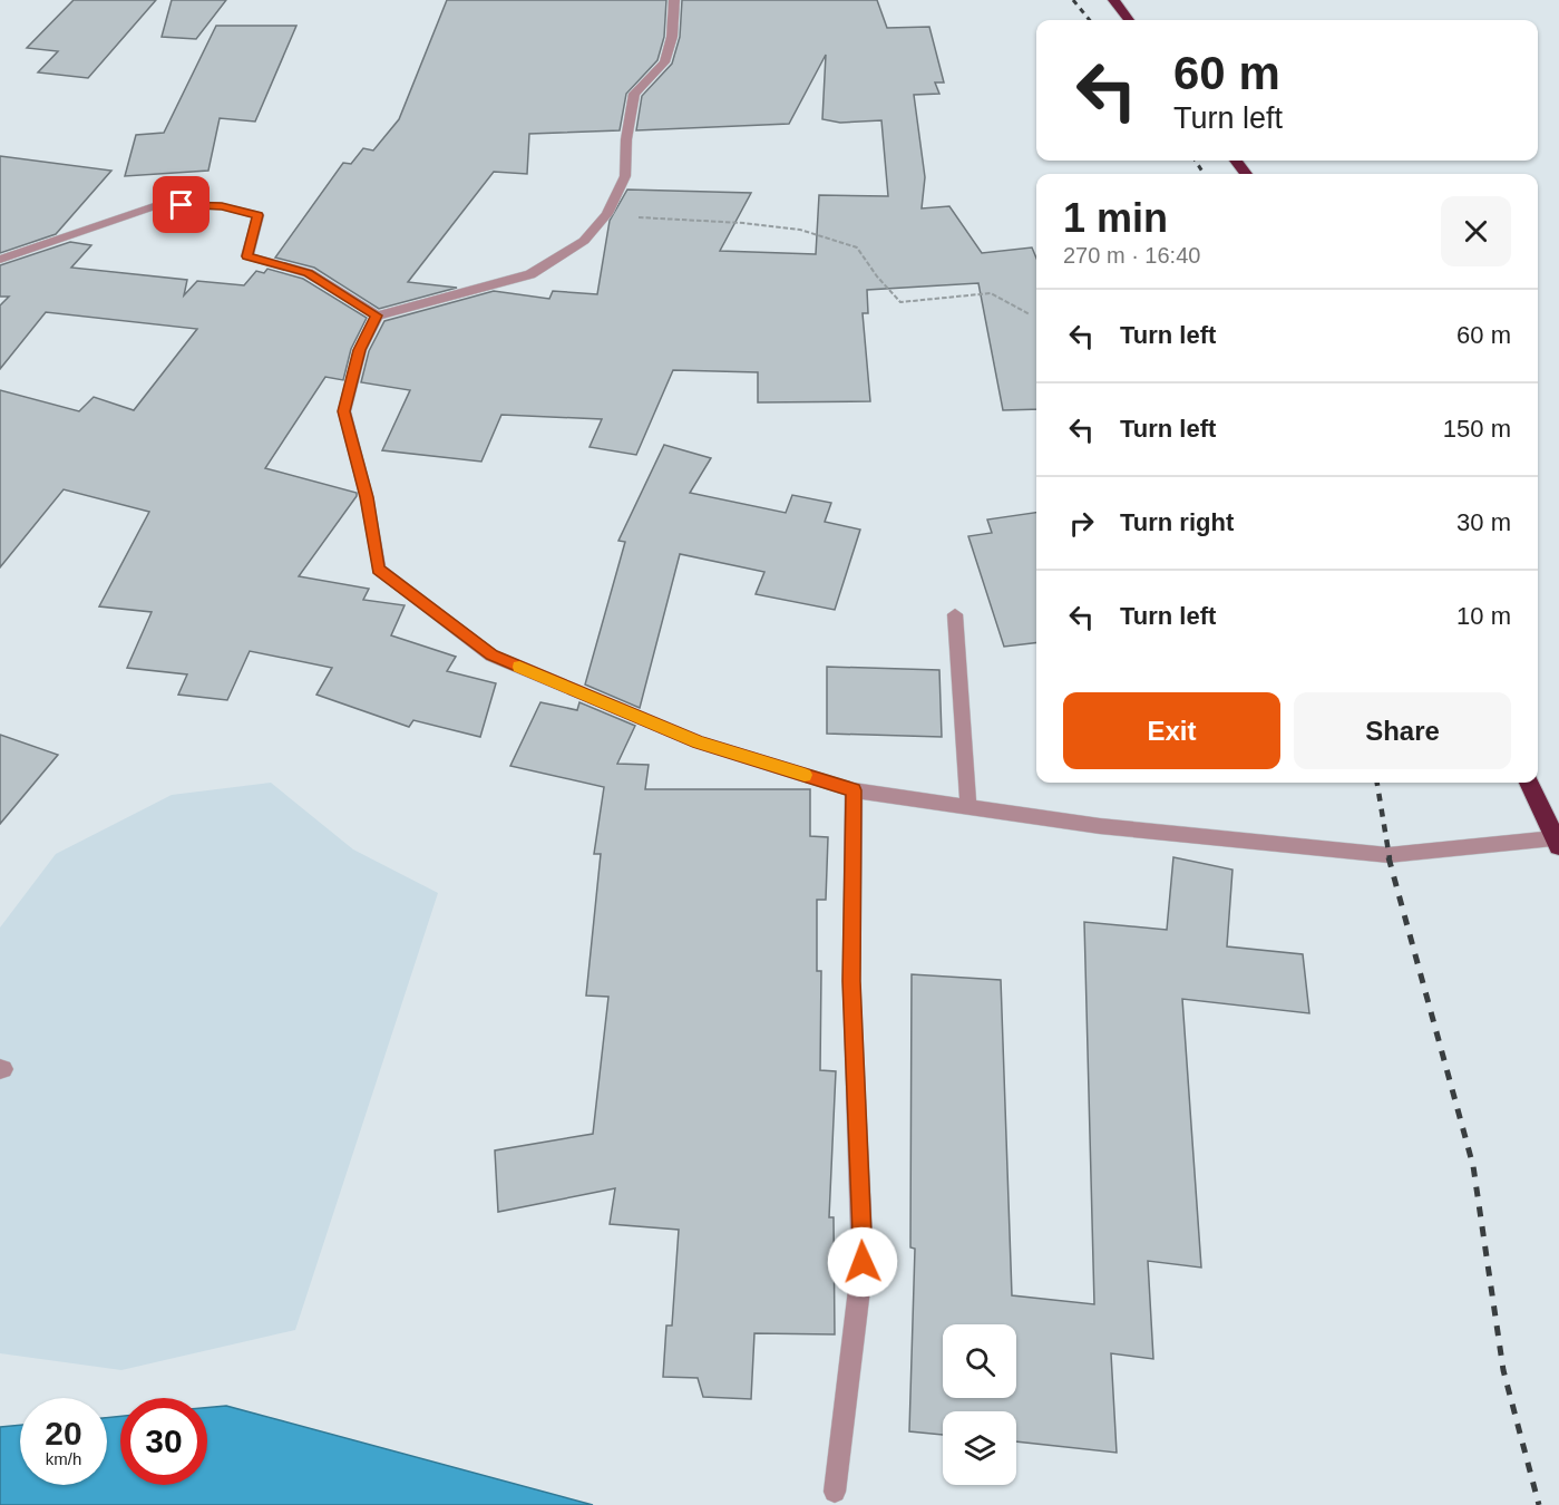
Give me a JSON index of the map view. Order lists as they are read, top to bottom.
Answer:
{
  "page": {
    "turn": ["60 m", "Turn left"],
    "heading": ["1 min", "270 m · 16:40"],
    "list": [
      {
        "name": "Turn left",
        "value": "60 m"
      },
      {
        "name": "Turn left",
        "value": "150 m"
      },
      {
        "name": "Turn right",
        "value": "30 m"
      },
      {
        "name": "Turn left",
        "value": "10 m"
      }
    ],
    "buttons": ["Exit", "Share"],
    "speed": "20 km/h",
    "limit": "30"
  }
}
